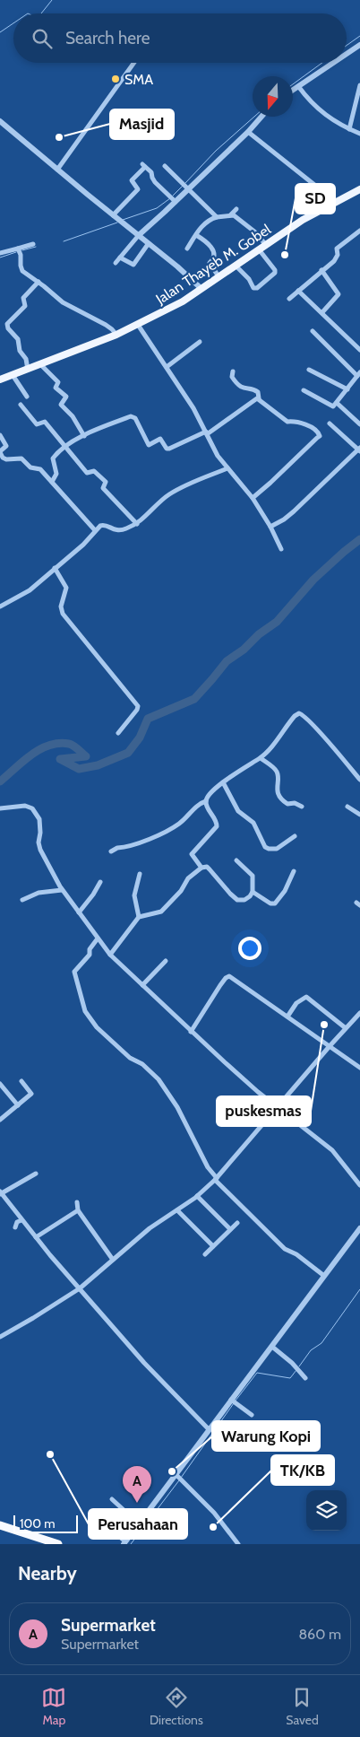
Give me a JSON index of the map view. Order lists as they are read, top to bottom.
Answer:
{
  "streets": {
    "main road": ["Jalan Thayeb M. Gobel"]
  },
  "places": [
    "SMA",
    "Masjid",
    "SD",
    "puskesmas",
    "Perusahaan",
    "Warung Kopi",
    "TK/KB"
  ],
  "scale_bar": "100 m",
  "north": "bottom",
  "page": {
    "search": "Search here",
    "pins": "A",
    "scale": "100 m",
    "heading": "Nearby",
    "list": [
      {
        "mark": "A",
        "name": "Supermarket",
        "note": "Supermarket",
        "value": "860 m"
      }
    ],
    "nav": ["Map", "Directions", "Saved"]
  }
}
